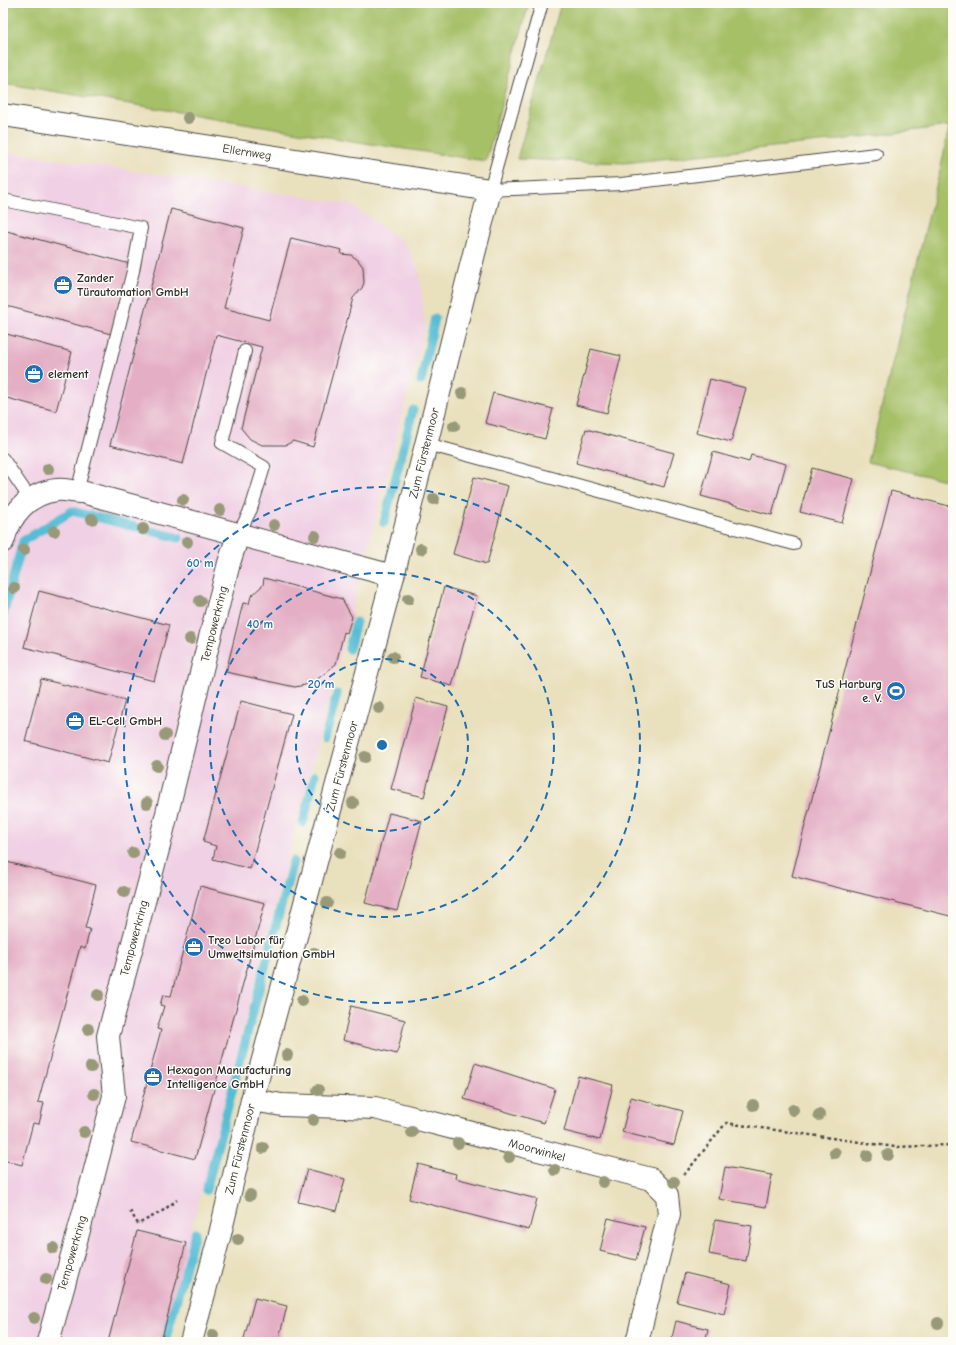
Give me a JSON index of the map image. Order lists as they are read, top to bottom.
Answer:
{
  "streets": {
    "street": [
      "Ellernweg",
      "Zum Fürstenmoor",
      "Tempowerkring",
      "Moorwinkel"
    ]
  },
  "crossings": [
    ["Ellernweg", "Zum Fürstenmoor"],
    ["Zum Fürstenmoor", "Moorwinkel"]
  ],
  "places": {
    "office": [
      "Zander Türautomation GmbH",
      "element",
      "EL-Cell GmbH",
      "Treo Labor für Umweltsimulation GmbH",
      "Hexagon Manufacturing Intelligence GmbH"
    ],
    "sports": ["TuS Harburg e. V."]
  },
  "rings": ["60 m", "40 m", "20 m"]
}
